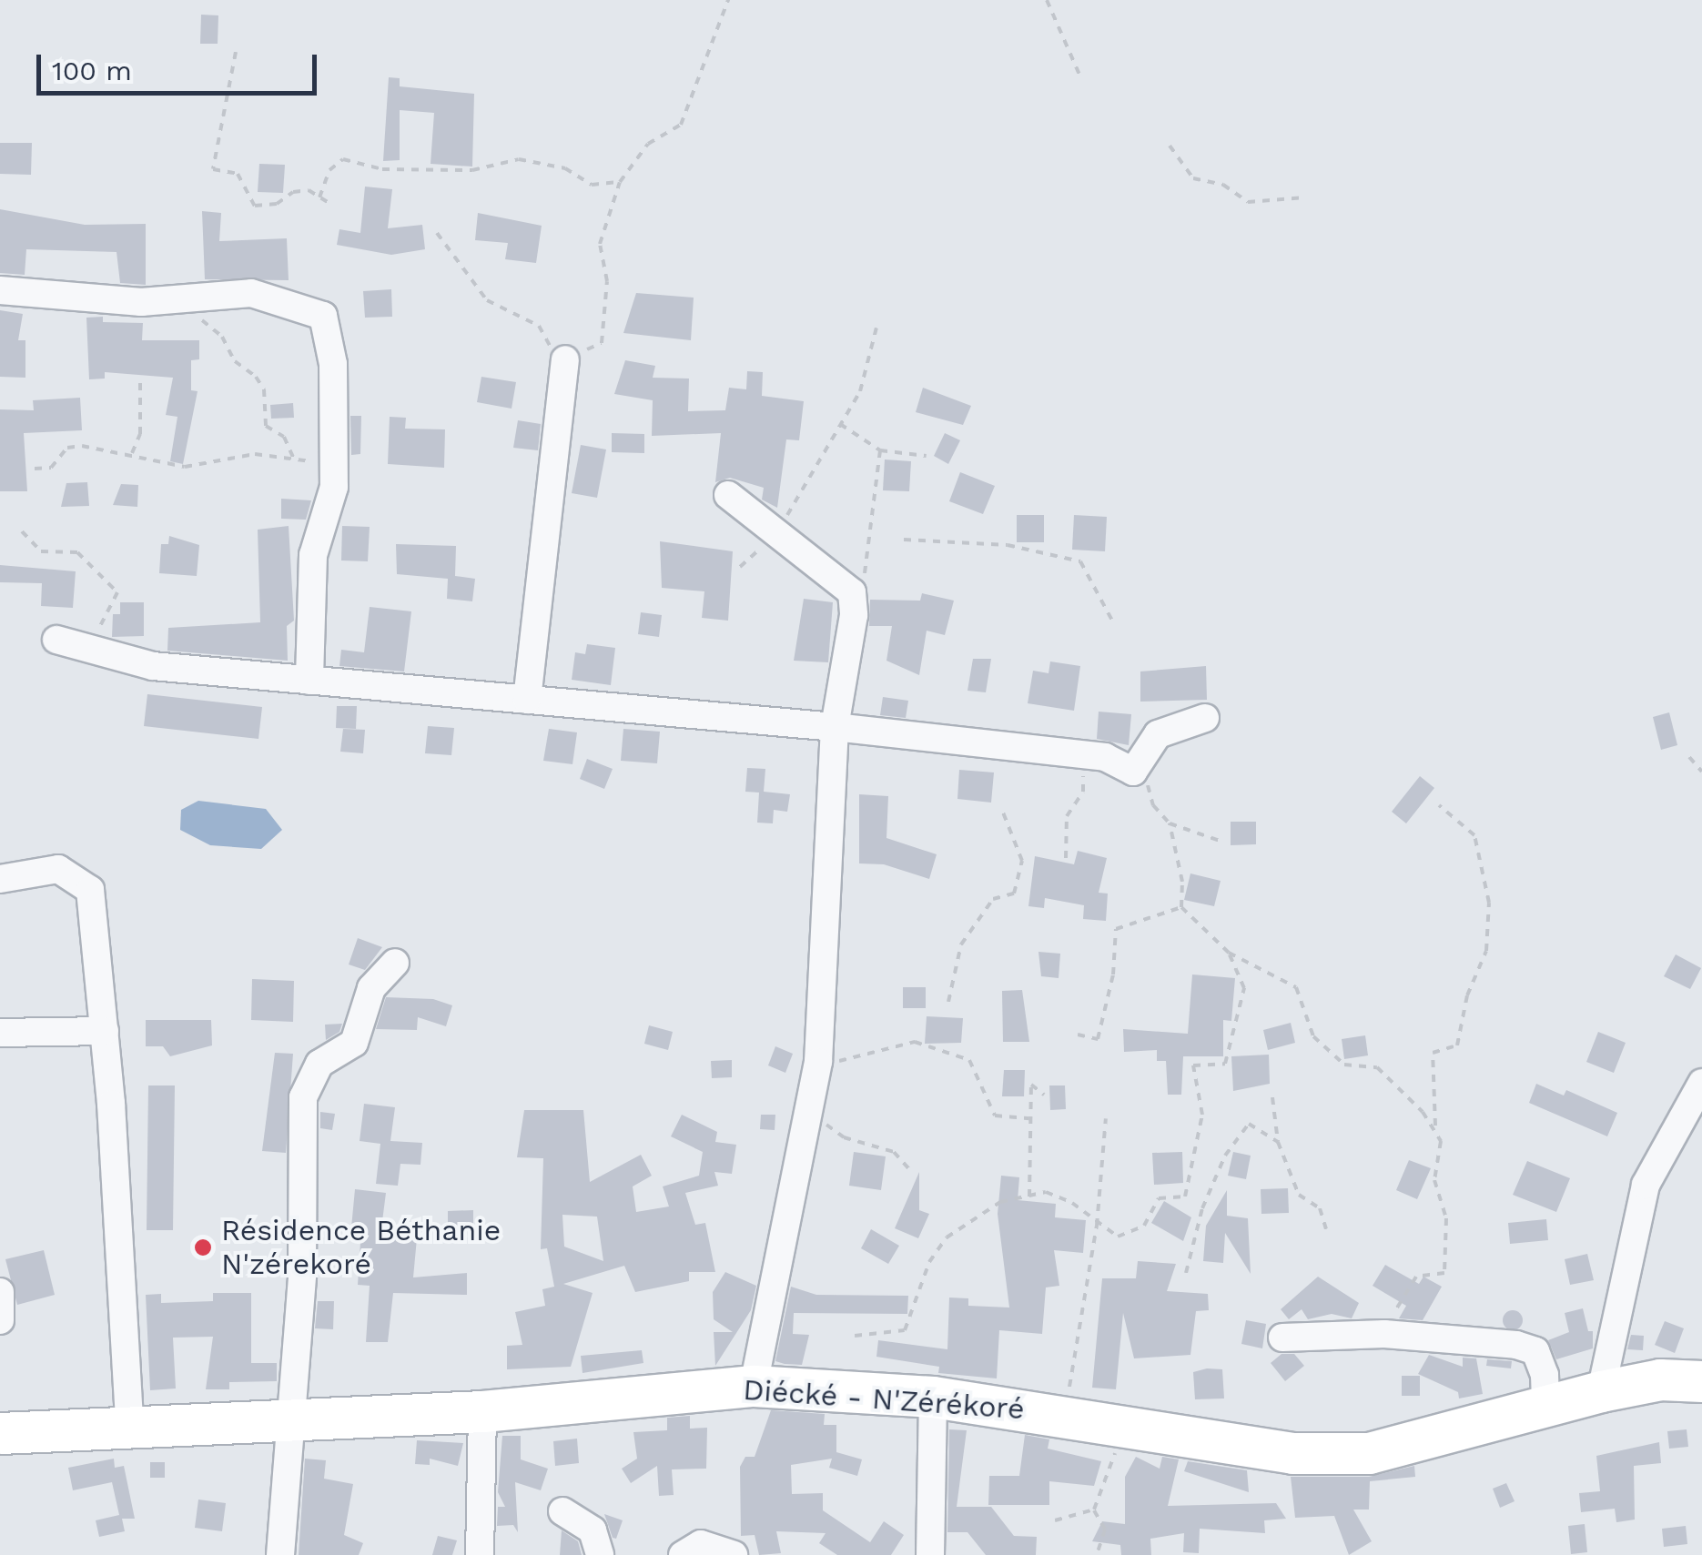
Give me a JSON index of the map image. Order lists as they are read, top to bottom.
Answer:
{
  "streets": {
    "highway": ["Diécké - N'Zérékoré"]
  },
  "places": ["Résidence Béthanie N'zérekoré"],
  "scale_bar": "100 m"
}
